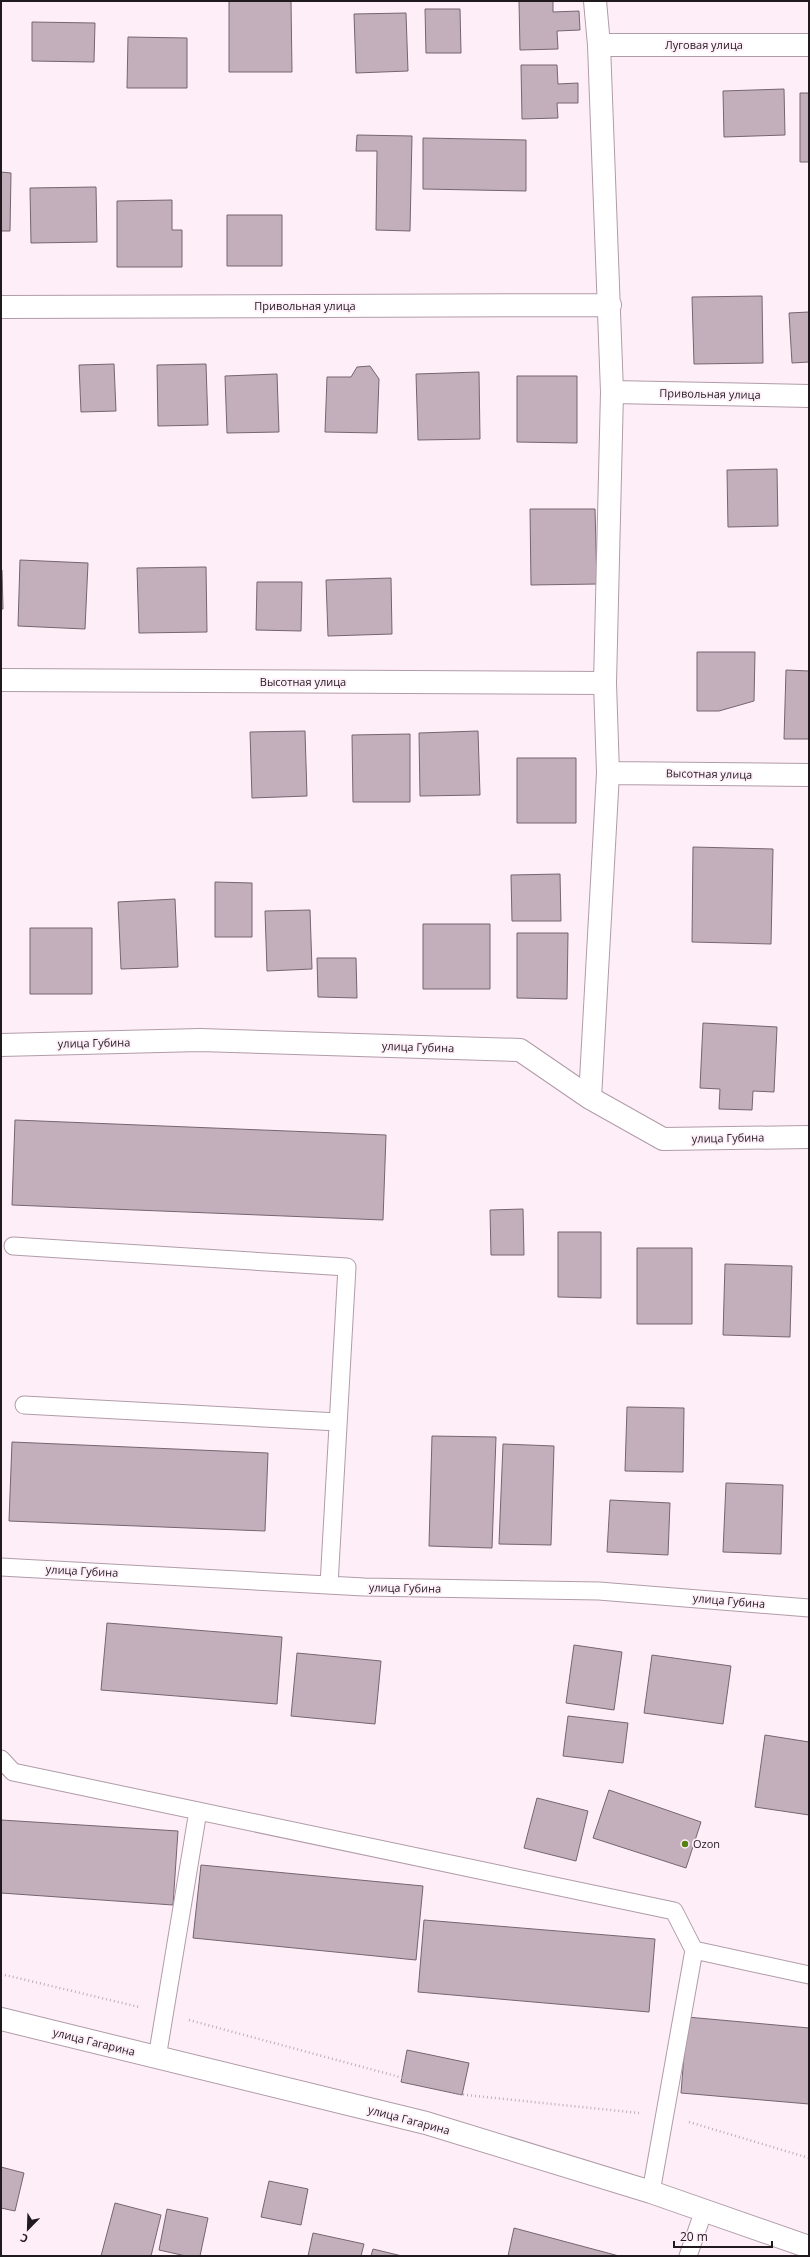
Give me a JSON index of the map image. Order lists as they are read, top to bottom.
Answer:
{
  "streets": {
    "street": [
      "Луговая улица",
      "Привольная улица",
      "Высотная улица",
      "улица Губина",
      "улица Гагарина"
    ]
  },
  "places": ["Ozon"],
  "scale_bar": "20 m",
  "north": "bottom left"
}
